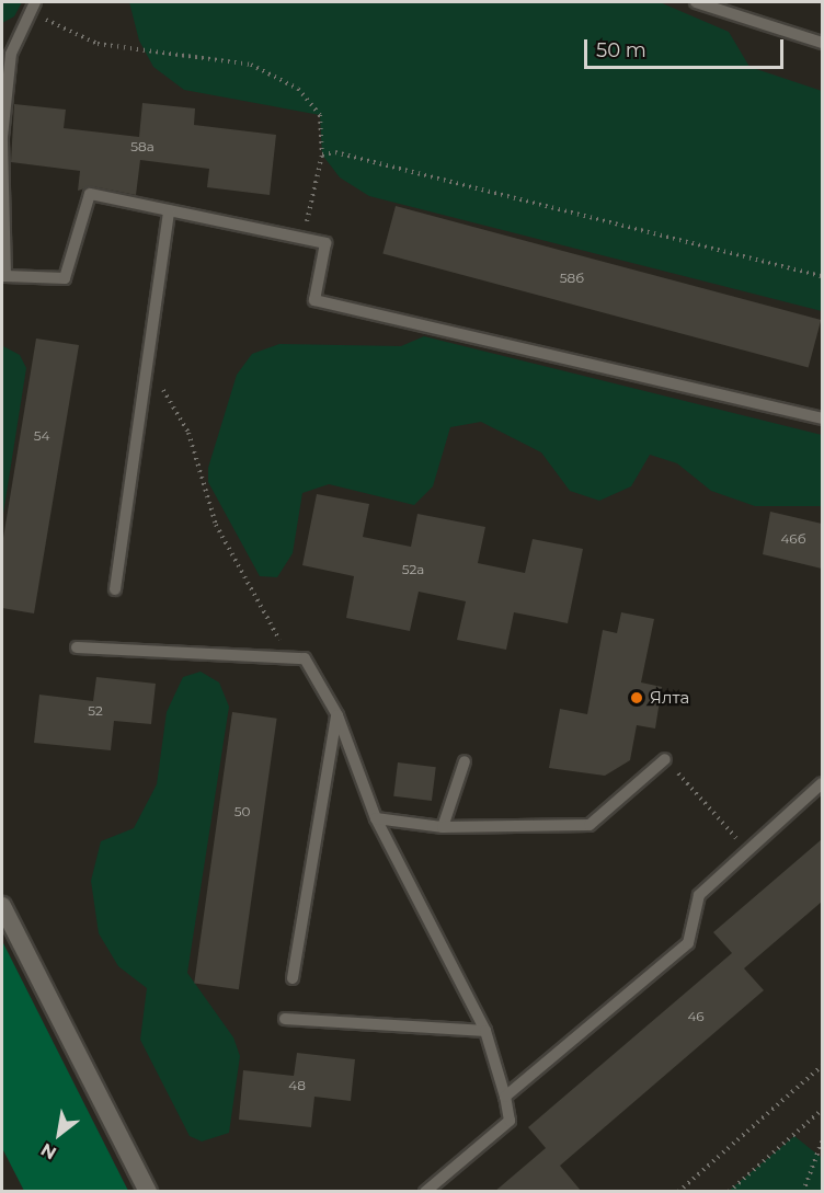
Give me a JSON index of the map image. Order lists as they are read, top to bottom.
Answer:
{
  "places": ["Ялта"],
  "house_numbers": [
    "58а",
    "58б",
    "54",
    "46б",
    "52а",
    "52",
    "50",
    "46",
    "48"
  ],
  "scale_bar": "50 m",
  "north": "bottom left"
}
